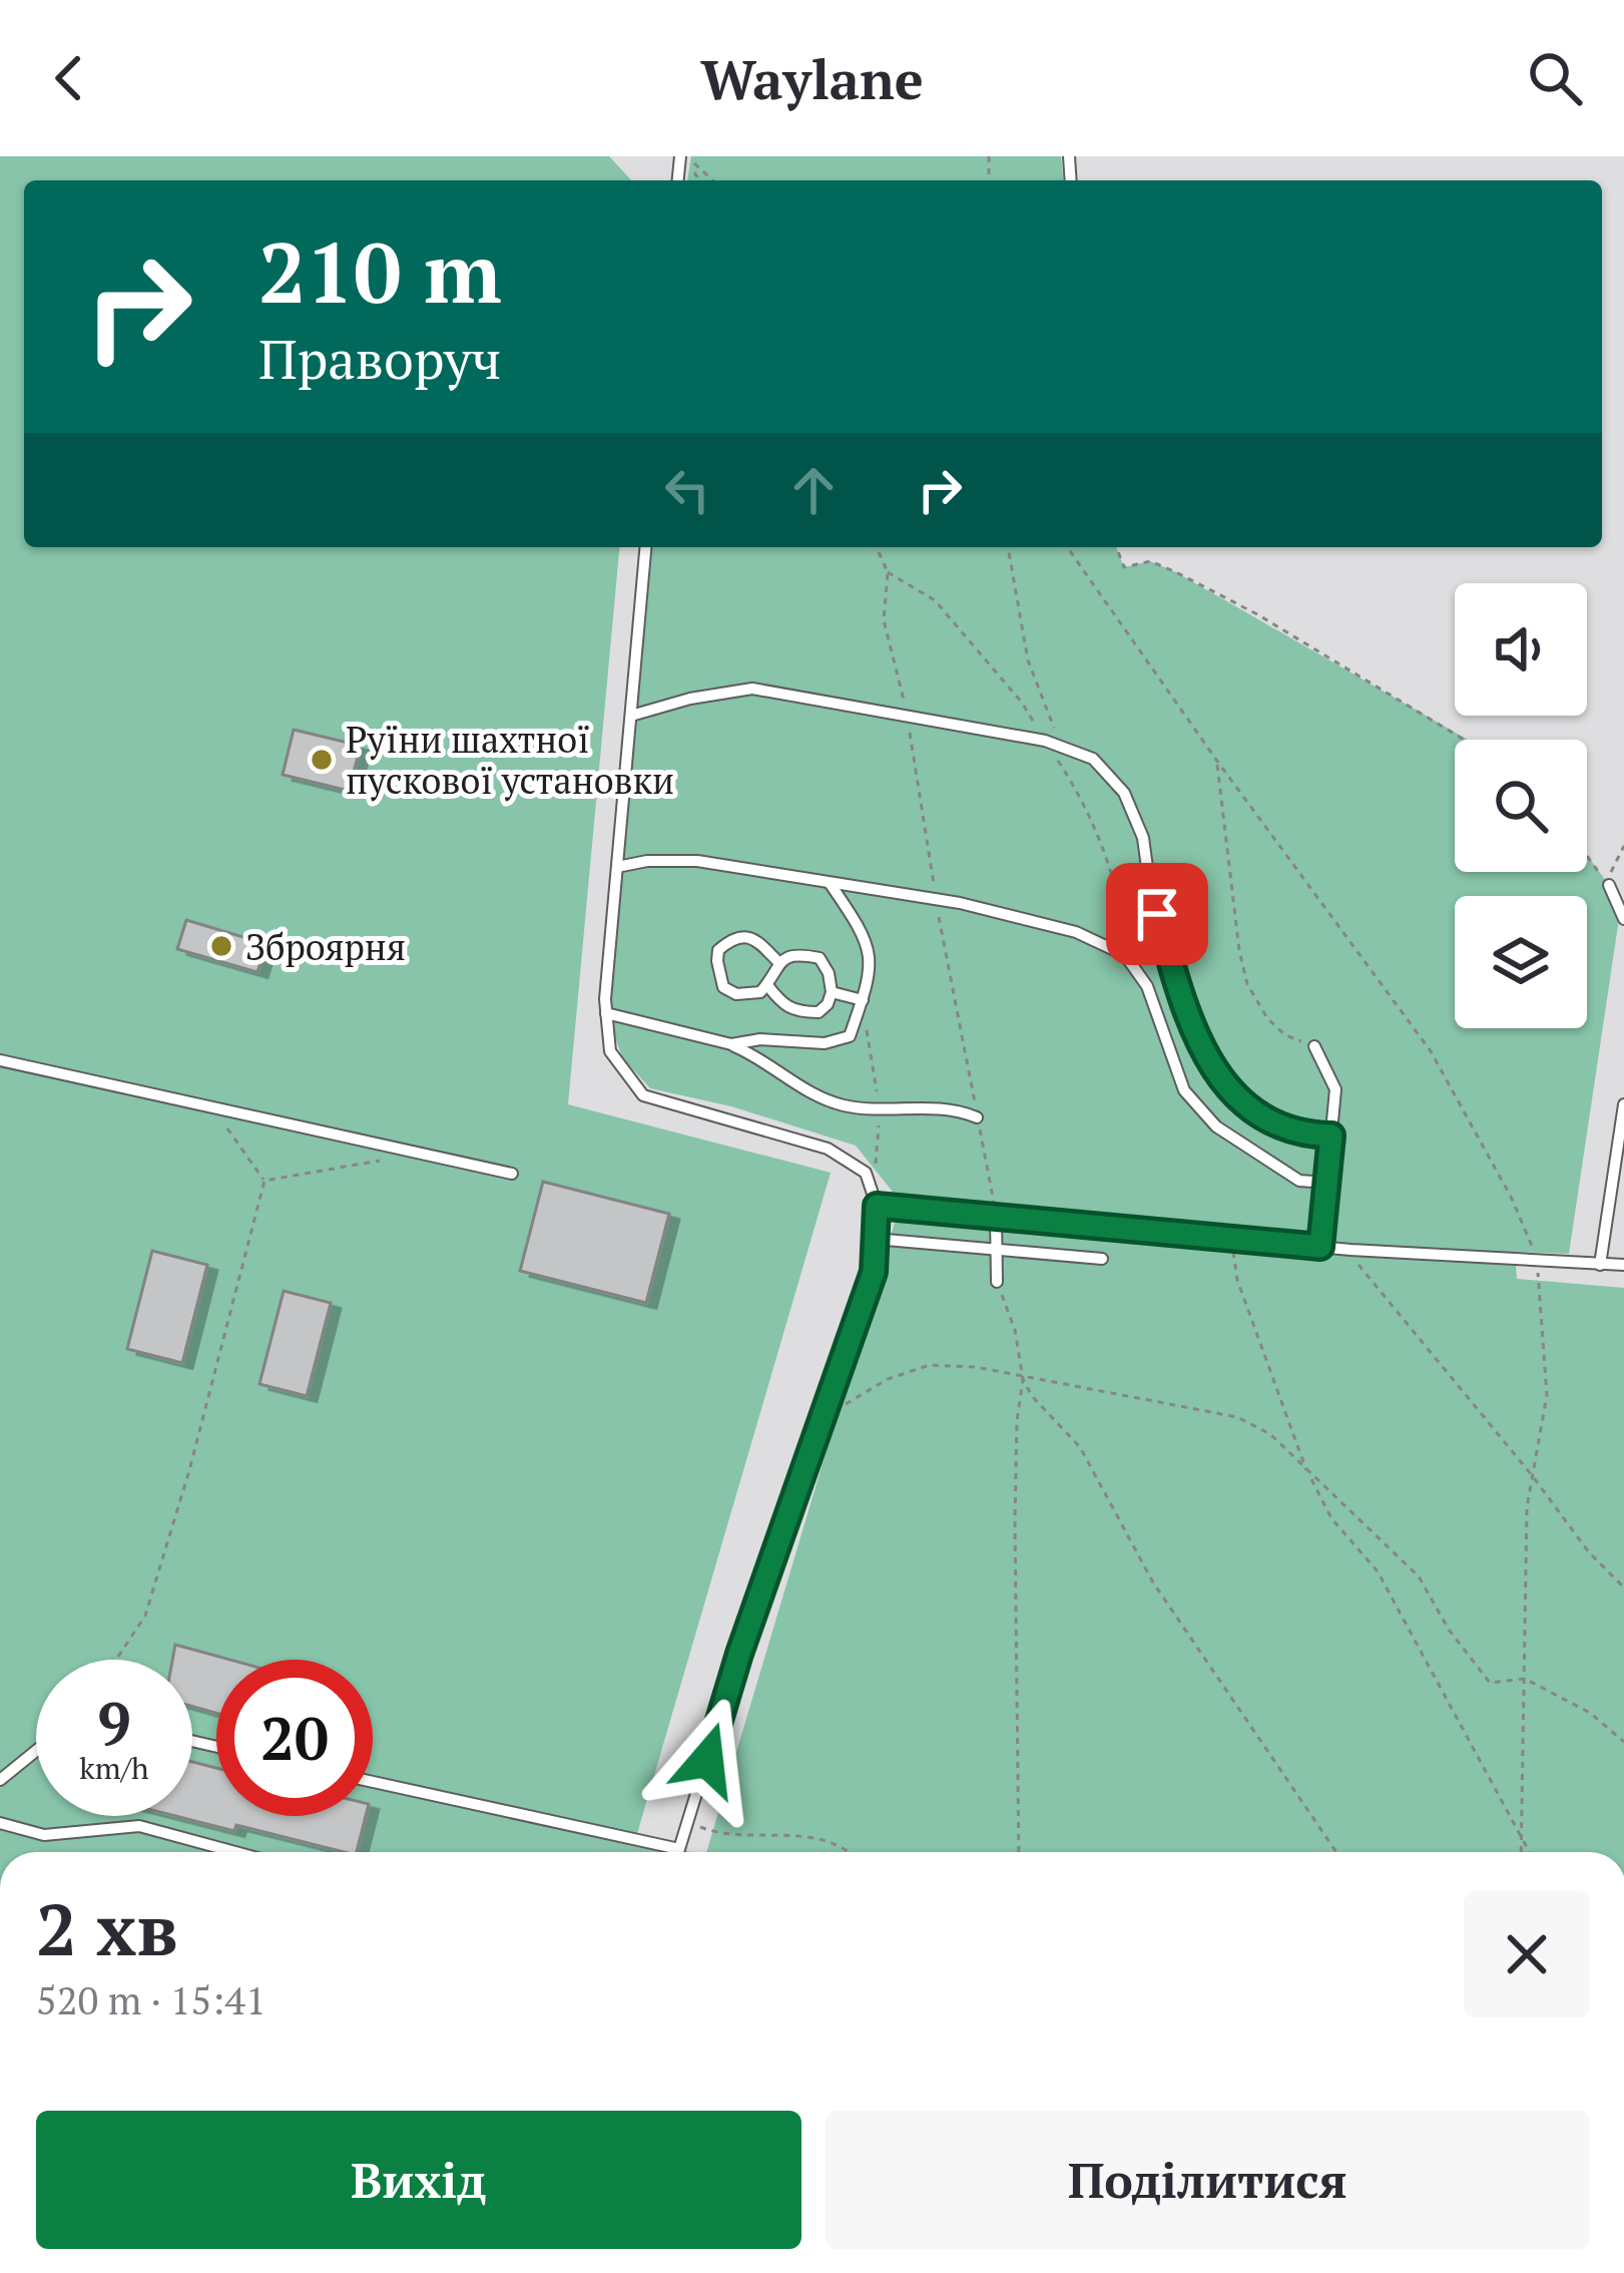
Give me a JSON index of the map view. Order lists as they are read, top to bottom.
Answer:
{
  "places": ["Руїни шахтної пускової установки", "Зброярня"],
  "page": {
    "header": "Waylane",
    "turn": ["210 m", "Праворуч"],
    "speed": "9 km/h",
    "limit": "20",
    "heading": ["2 хв", "520 m · 15:41"],
    "buttons": ["Вихід", "Поділитися"]
  }
}
